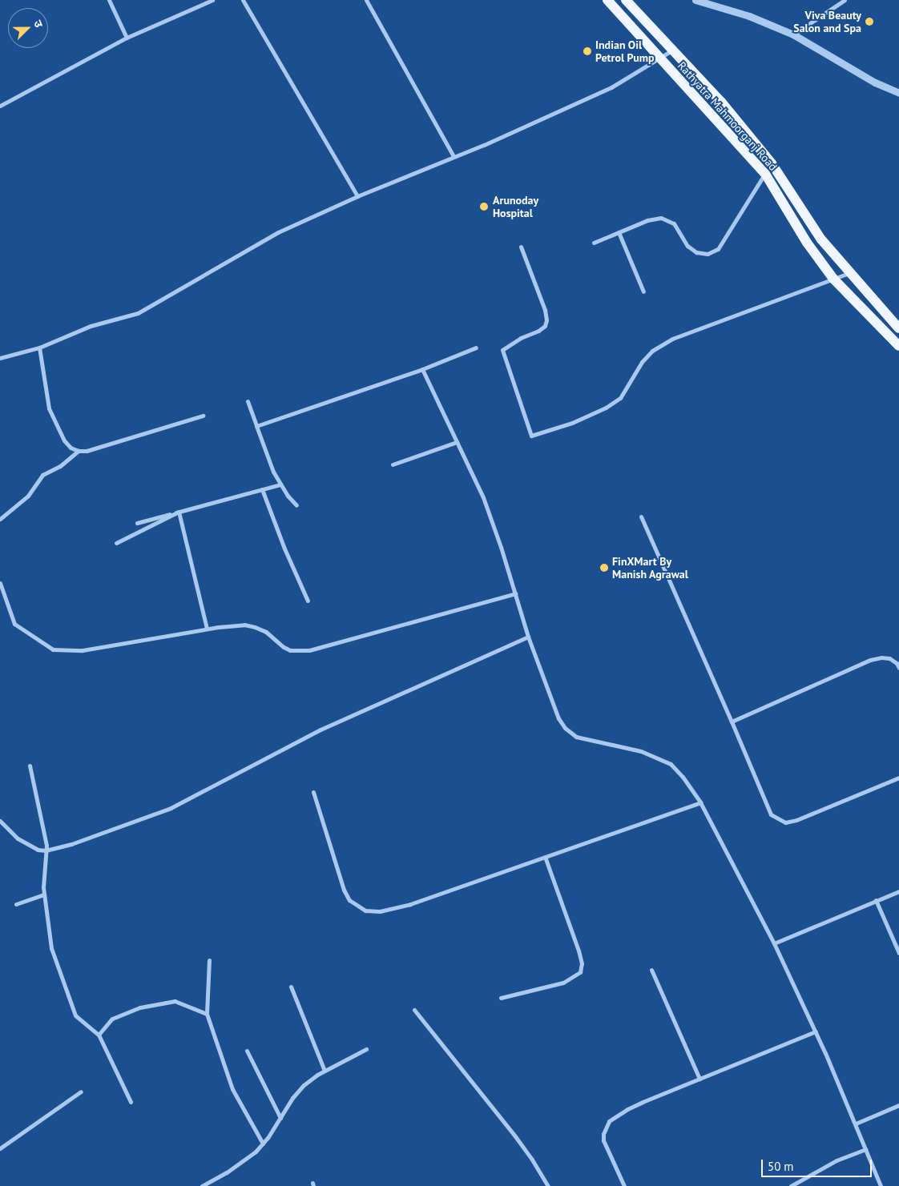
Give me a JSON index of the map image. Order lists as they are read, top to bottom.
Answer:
{
  "streets": {
    "main road": ["Rathyatra Mahmoorganj Road"]
  },
  "places": [
    "Viva Beauty Salon and Spa",
    "Indian Oil Petrol Pump",
    "Arunoday Hospital",
    "FinXMart By Manish Agrawal"
  ],
  "scale_bar": "50 m",
  "north": "top right"
}
